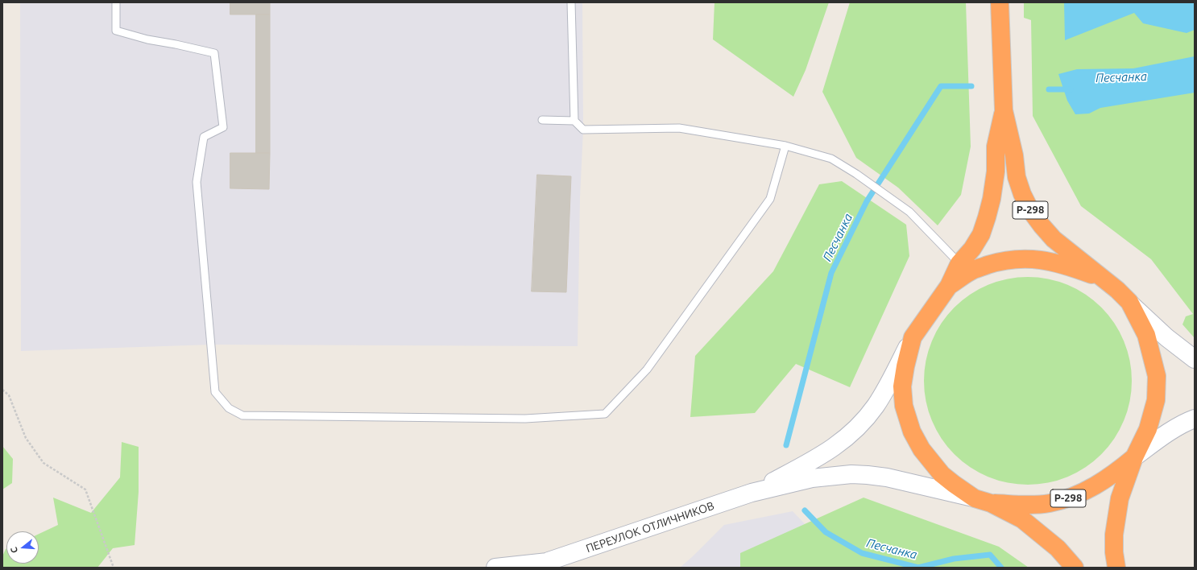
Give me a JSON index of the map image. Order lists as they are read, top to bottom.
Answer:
{
  "streets": {
    "highway": ["Р-298"],
    "main road": ["ПЕРЕУЛОК ОТЛИЧНИКОВ"]
  },
  "water": ["Песчанка"],
  "north": "left"
}
